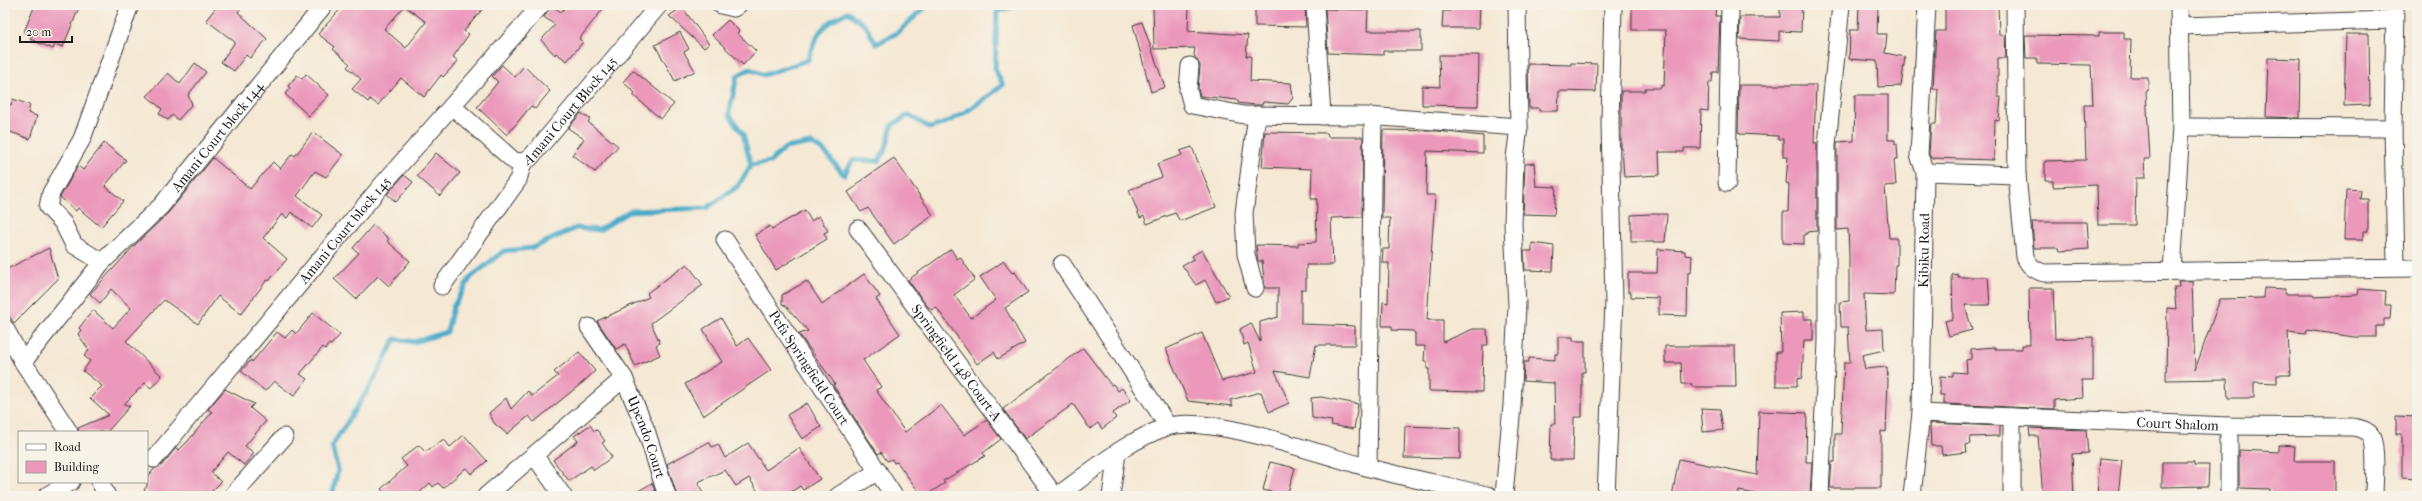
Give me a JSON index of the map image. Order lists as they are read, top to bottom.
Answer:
{
  "streets": {
    "street": [
      "Amani Court Block 145",
      "Amani Court block 144",
      "Amani Court block 145",
      "Kibiku Road",
      "Springfield 148 Court-A",
      "Pefa Springfield Court",
      "Court Shalom",
      "Upendo Court"
    ]
  },
  "crossings": [
    ["Amani Court Block 145", "Amani Court block 145"],
    ["Kibiku Road", "Court Shalom"]
  ],
  "legend": ["Road", "Building"],
  "scale_bar": "20 m"
}
